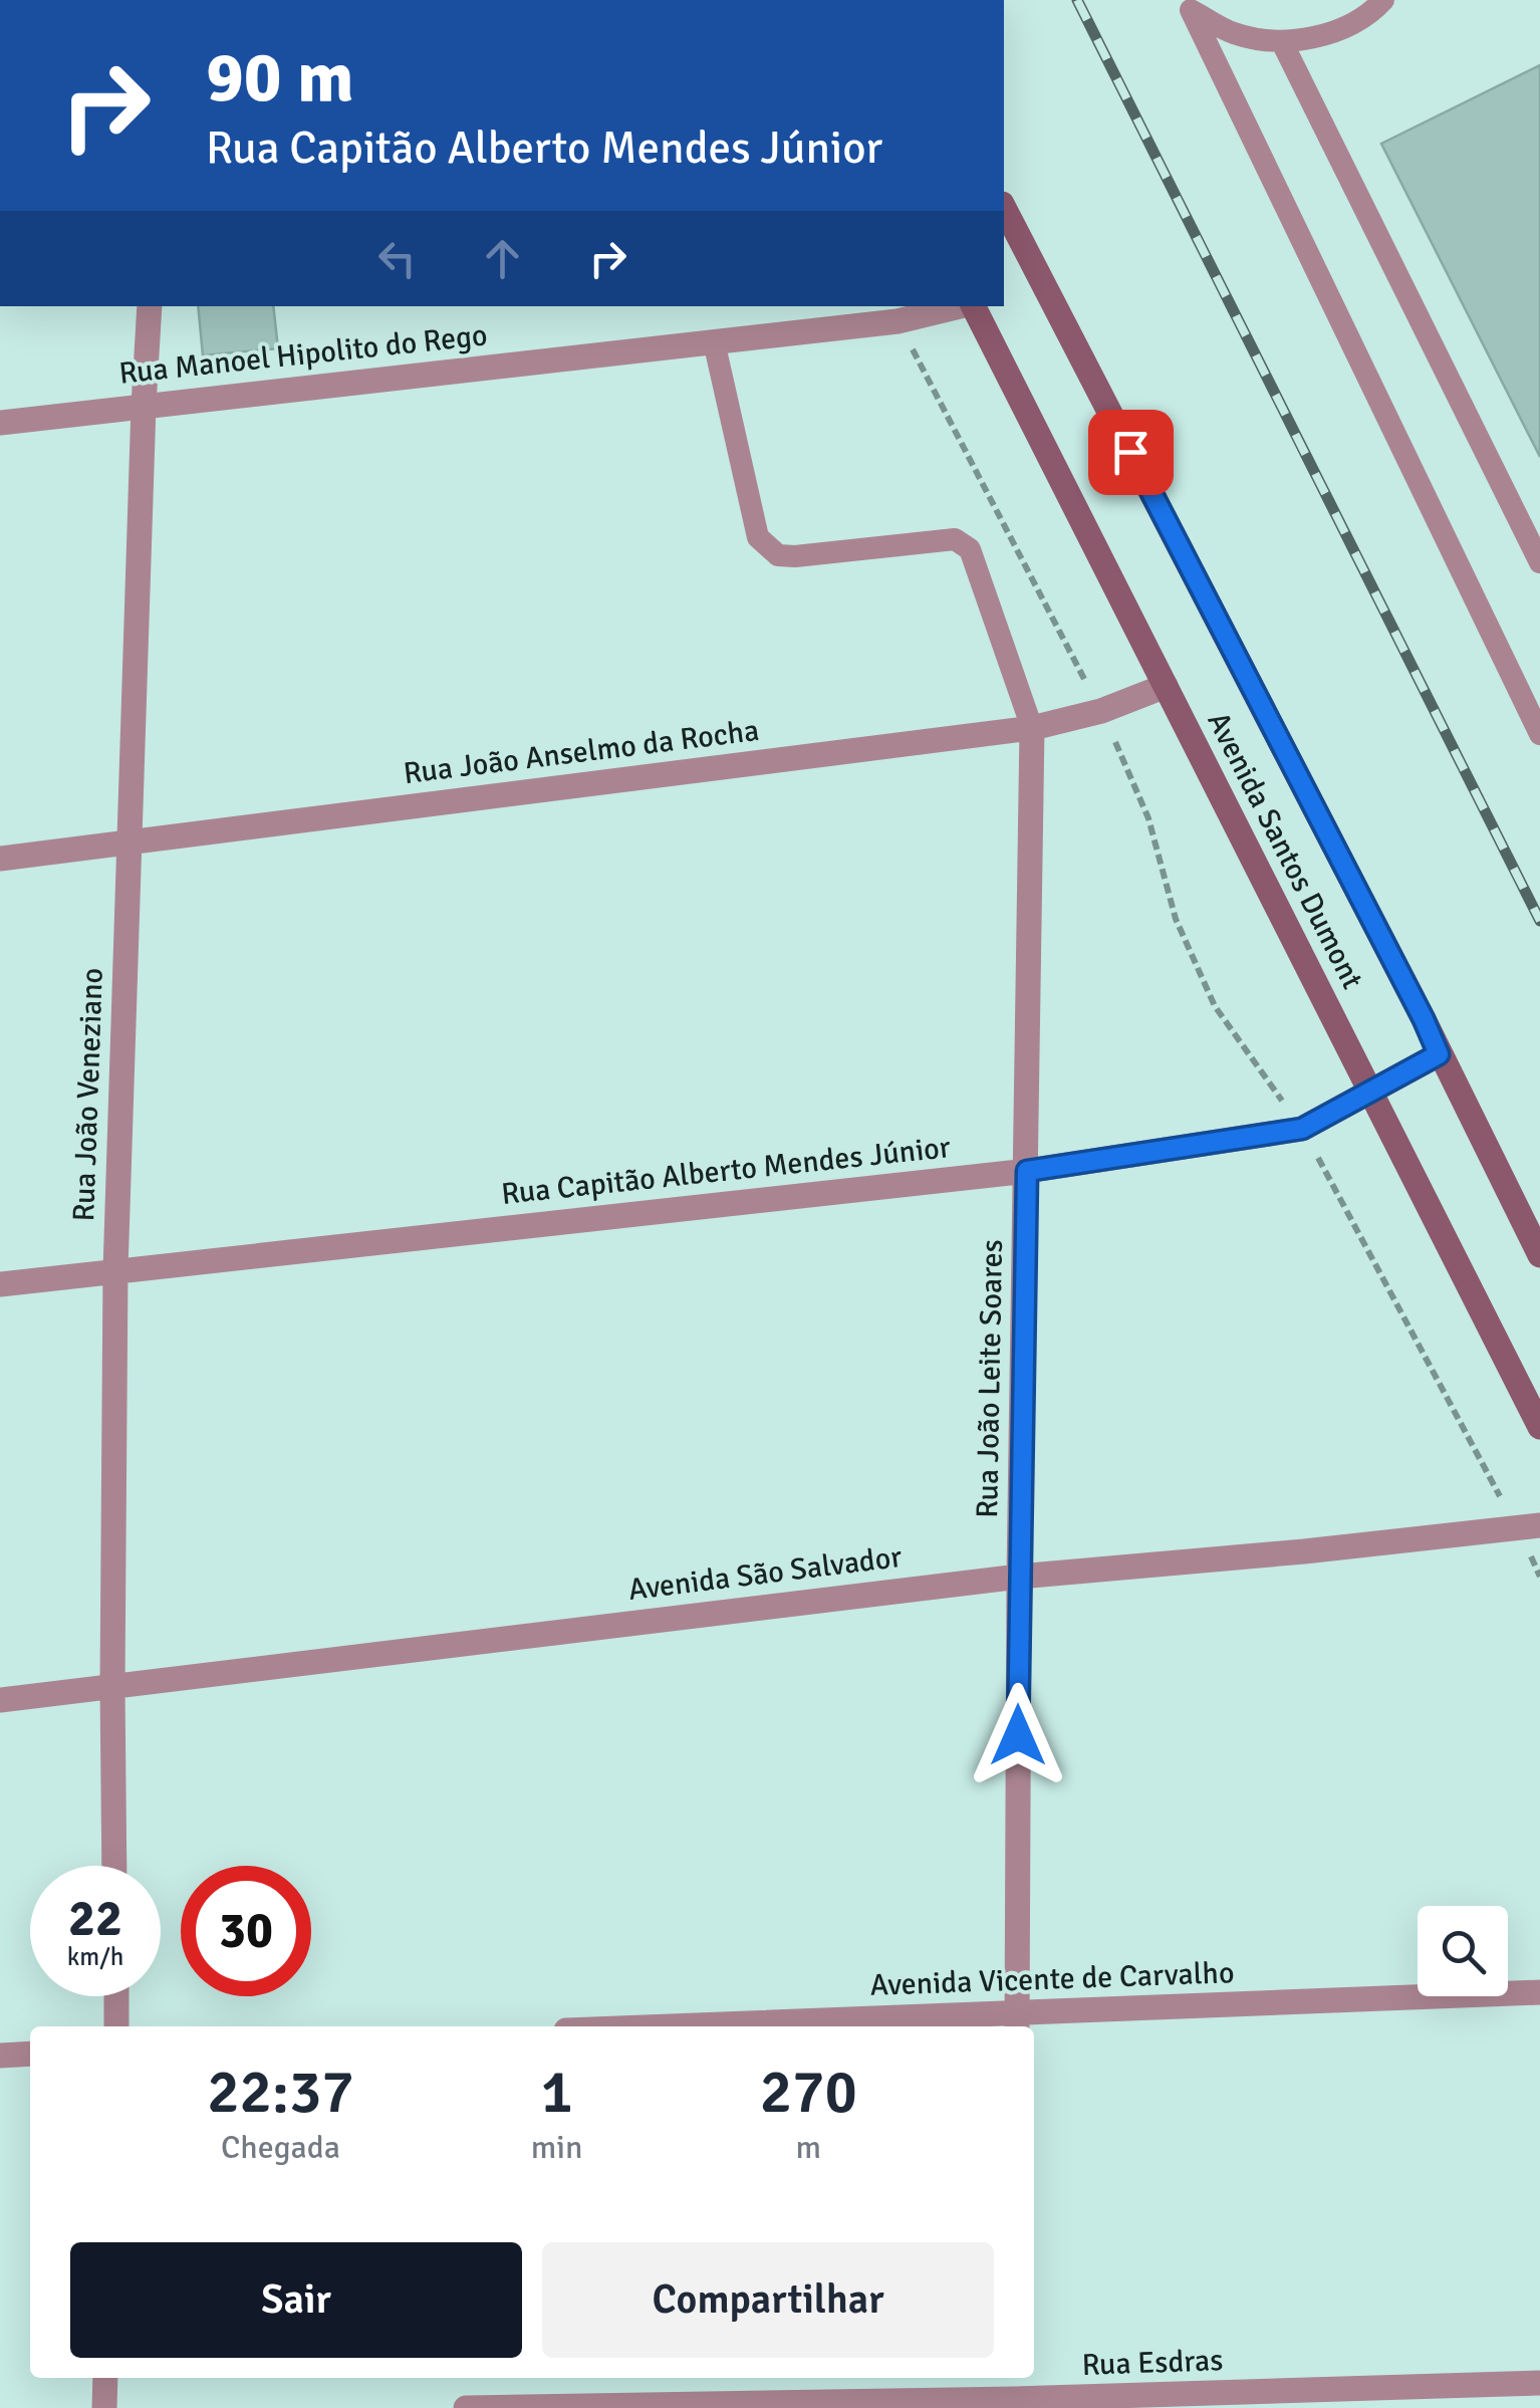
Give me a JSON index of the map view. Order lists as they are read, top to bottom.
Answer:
{
  "streets": {
    "main road": ["Avenida Santos Dumont"],
    "street": [
      "Rua Manoel Hipolito do Rego",
      "Rua João Anselmo da Rocha",
      "Rua João Veneziano",
      "Rua Capitão Alberto Mendes Júnior",
      "Rua João Leite Soares",
      "Avenida São Salvador",
      "Avenida Vicente de Carvalho",
      "Rua Esdras"
    ]
  },
  "crossings": [
    ["Rua Manoel Hipolito do Rego", "Rua João Veneziano"],
    ["Rua João Anselmo da Rocha", "Avenida Santos Dumont"],
    ["Rua João Anselmo da Rocha", "Rua João Veneziano"],
    ["Rua João Anselmo da Rocha", "Rua João Leite Soares"],
    ["Avenida Santos Dumont", "Rua Capitão Alberto Mendes Júnior"],
    ["Rua João Veneziano", "Rua Capitão Alberto Mendes Júnior"],
    ["Rua João Veneziano", "Avenida São Salvador"],
    ["Rua Capitão Alberto Mendes Júnior", "Rua João Leite Soares"],
    ["Rua João Leite Soares", "Avenida São Salvador"],
    ["Rua João Leite Soares", "Avenida Vicente de Carvalho"]
  ],
  "page": {
    "turn": ["90 m", "Rua Capitão Alberto Mendes Júnior"],
    "speed": "22 km/h",
    "limit": "30",
    "eta": [
      "22:37",
      "Chegada",
      "1",
      "min",
      "270",
      "m"
    ],
    "buttons": ["Sair", "Compartilhar"]
  }
}
